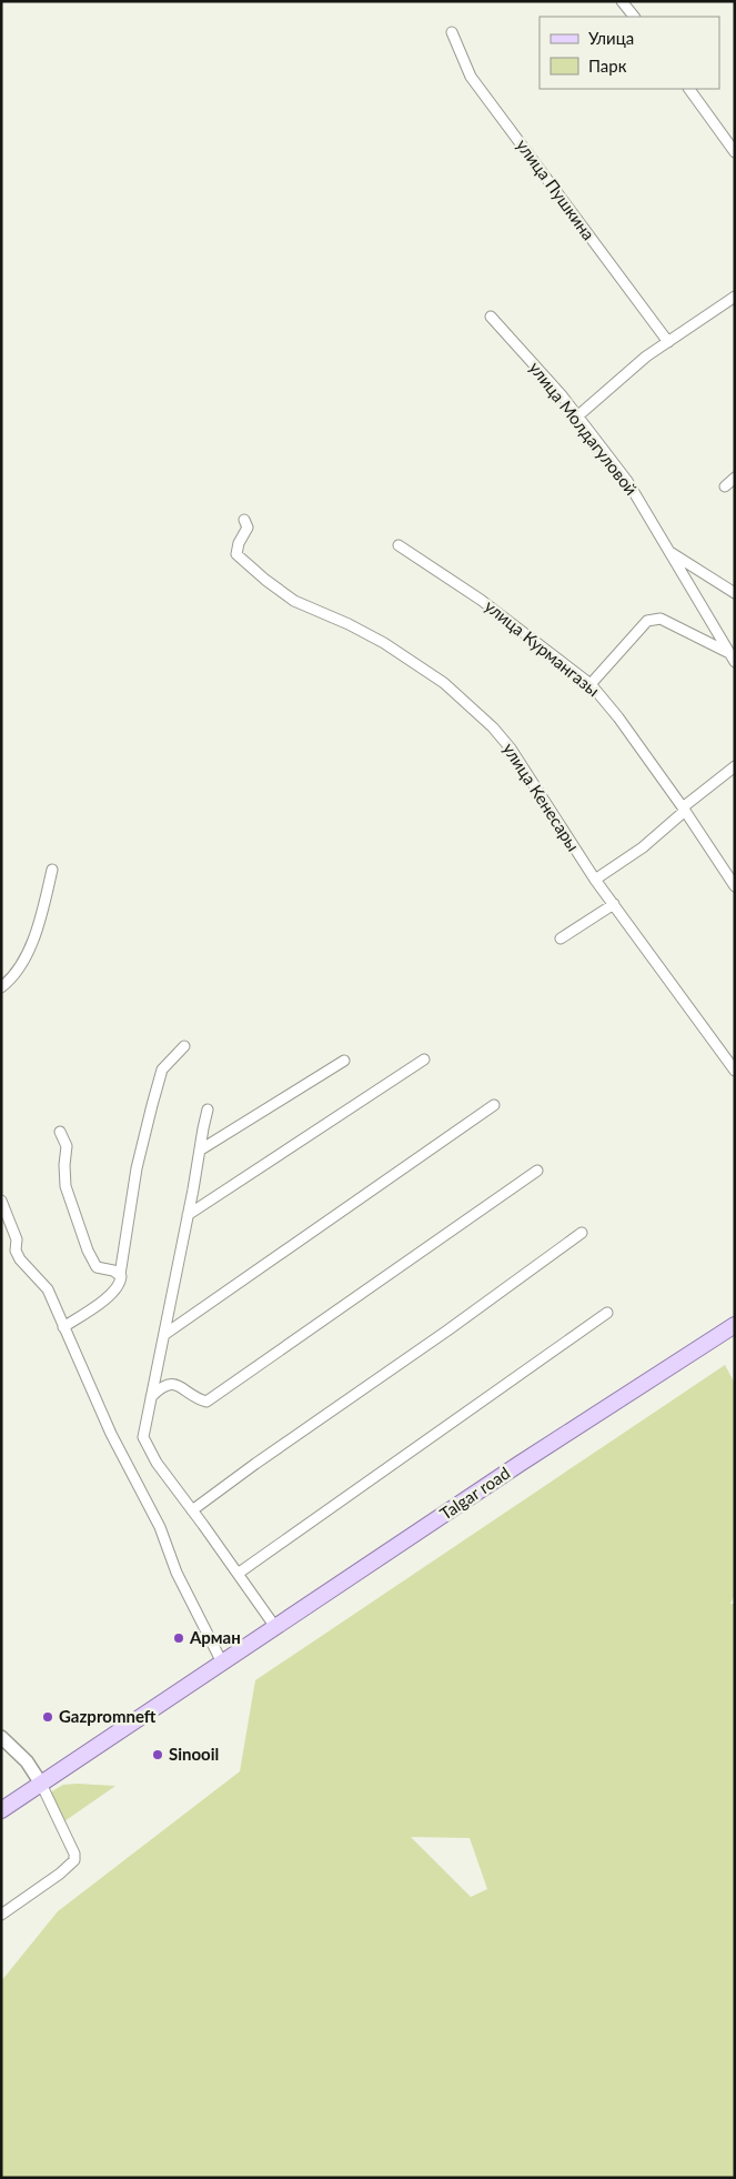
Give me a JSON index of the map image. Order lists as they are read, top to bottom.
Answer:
{
  "streets": {
    "main road": ["Talgar road"],
    "street": [
      "улица Пушкина",
      "улица Молдагуловой",
      "улица Курмангазы",
      "улица Кенесары"
    ]
  },
  "places": ["Арман", "Gazpromneft", "Sinooil"],
  "legend": ["Улица", "Парк"]
}
